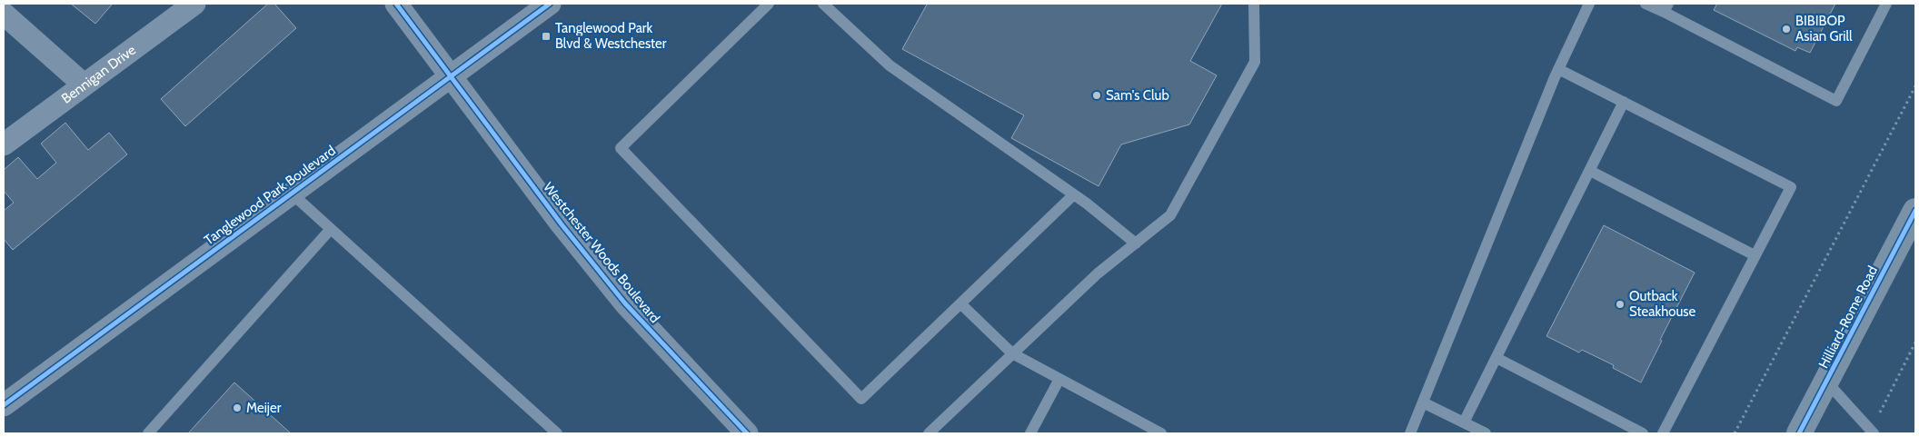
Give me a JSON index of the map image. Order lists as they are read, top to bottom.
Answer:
{
  "streets": {
    "main road": ["Hilliard-Rome Road"],
    "street": ["Bennigan Drive", "Tanglewood Park Boulevard", "Westchester Woods Boulevard"]
  },
  "crossings": [
    ["Tanglewood Park Boulevard", "Westchester Woods Boulevard"]
  ],
  "places": {
    "other": [
      "BIBIBOP Asian Grill",
      "Sam's Club",
      "Outback Steakhouse",
      "Meijer"
    ],
    "transit": ["Tanglewood Park Blvd & Westchester"]
  }
}
